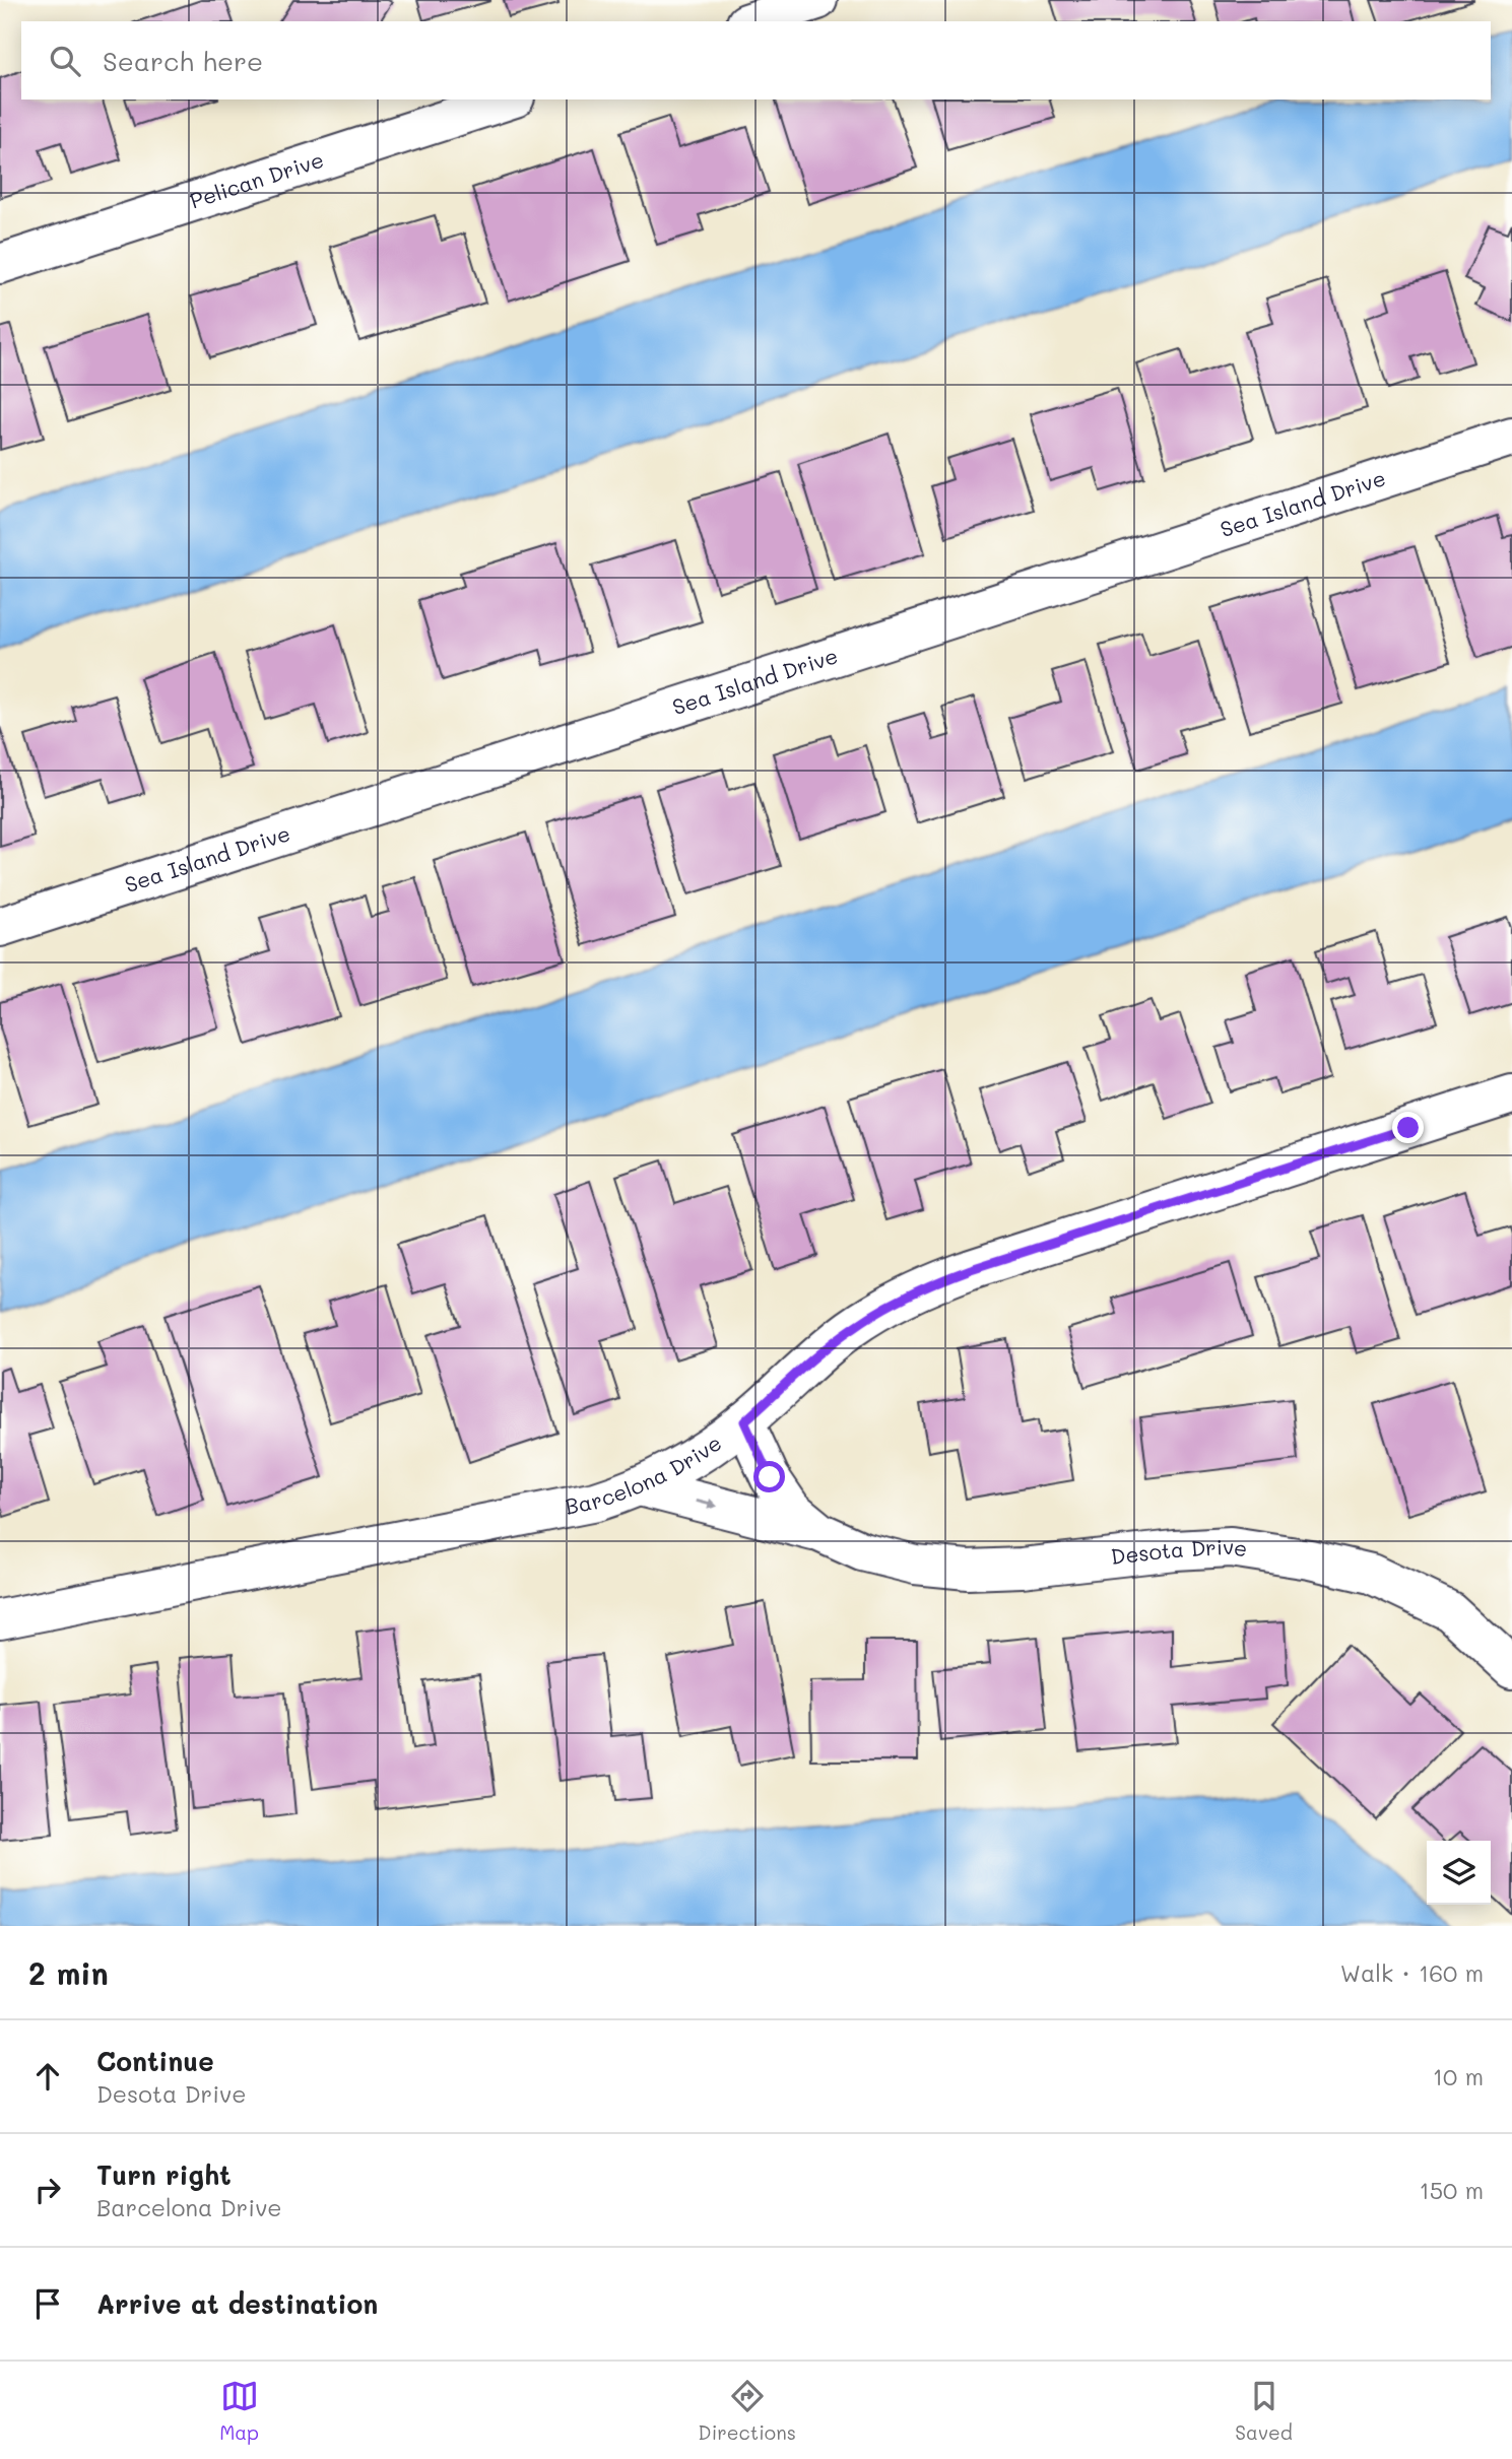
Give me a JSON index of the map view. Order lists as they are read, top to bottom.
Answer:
{
  "streets": {
    "street": [
      "Pelican Drive",
      "Sea Island Drive",
      "Barcelona Drive",
      "Desota Drive"
    ]
  },
  "crossings": [
    ["Barcelona Drive", "Desota Drive"]
  ],
  "page": {
    "search": "Search here",
    "heading": ["2 min", "Walk · 160 m"],
    "list": [
      ["Continue", "Desota Drive", "10 m"],
      ["Turn right", "Barcelona Drive", "150 m"],
      "Arrive at destination"
    ],
    "nav": ["Map", "Directions", "Saved"]
  }
}
